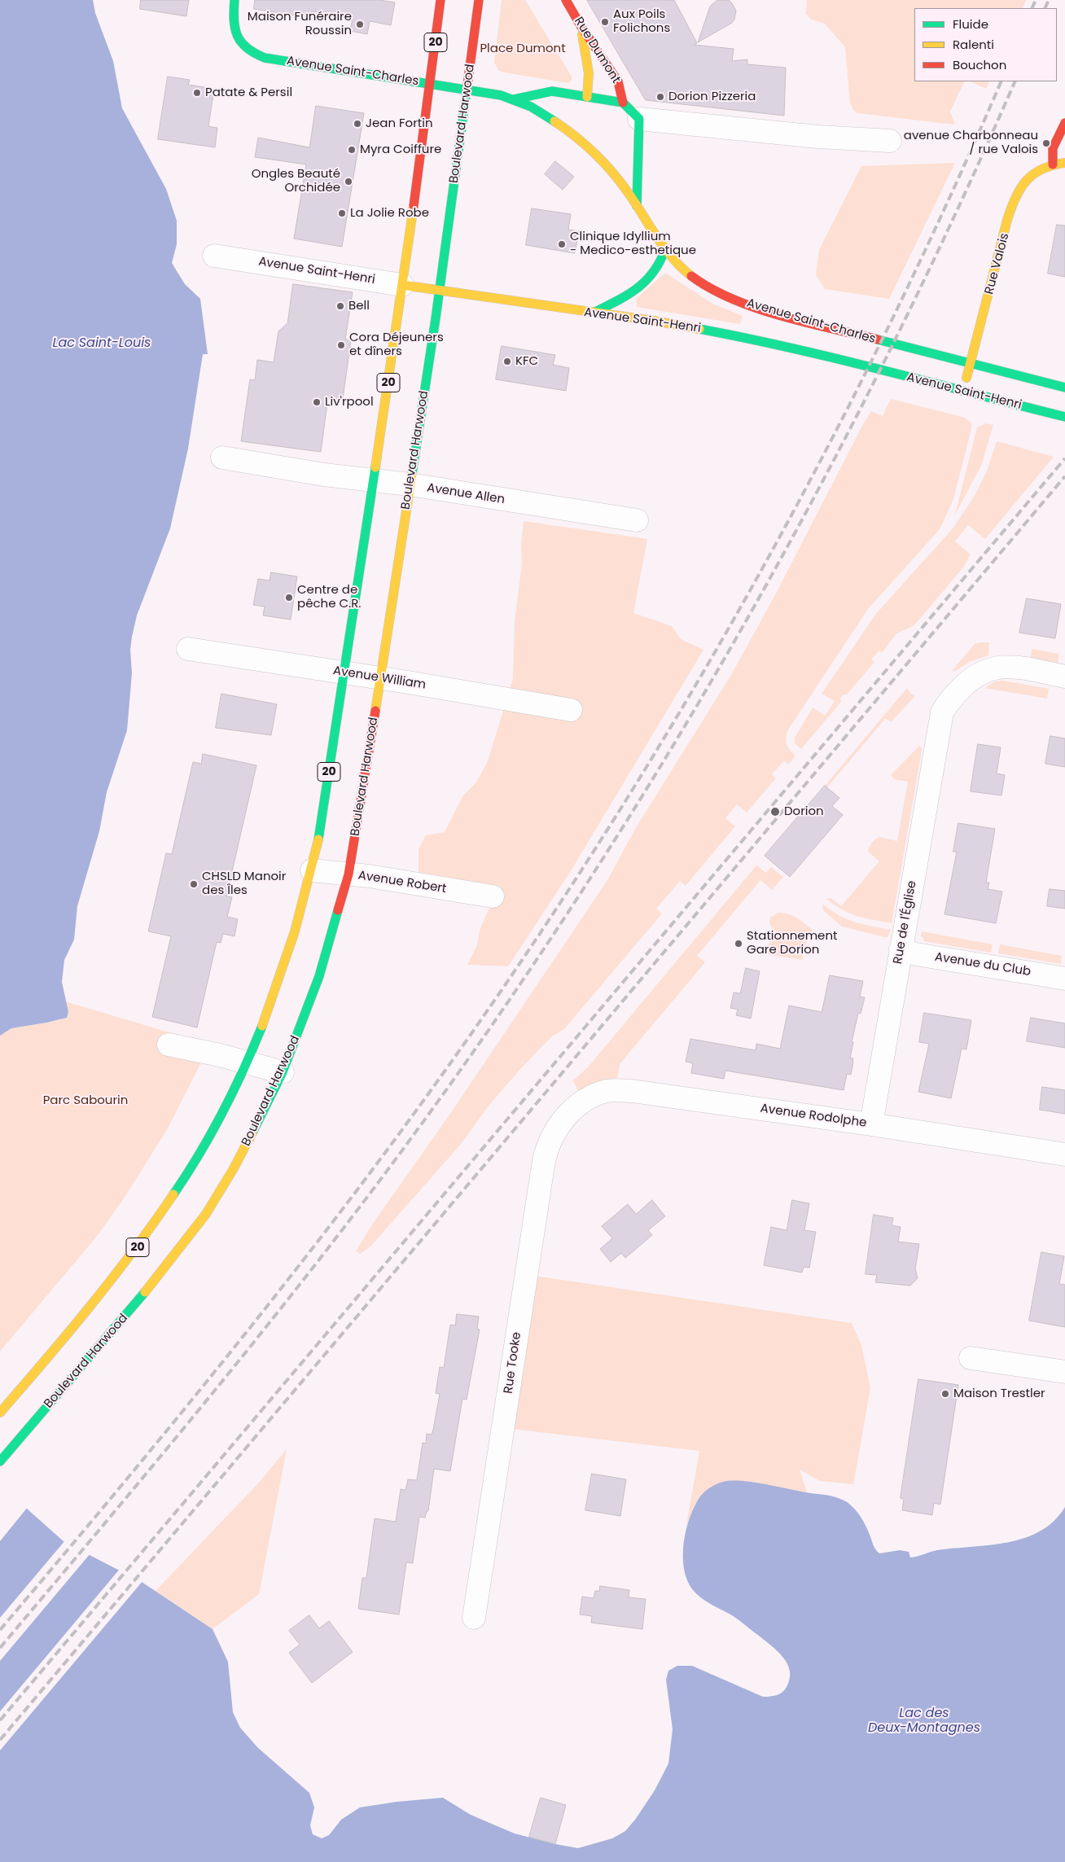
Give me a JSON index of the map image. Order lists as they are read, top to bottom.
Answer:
{
  "streets": {
    "main road": [
      "20",
      "Rue Dumont",
      "Avenue Saint-Charles",
      "Boulevard Harwood",
      "Rue Valois",
      "Avenue Saint-Henri"
    ],
    "street": [
      "Avenue Allen",
      "Avenue William",
      "Avenue Robert",
      "Rue de l'Église",
      "Avenue du Club",
      "Avenue Rodolphe",
      "Rue Tooke"
    ]
  },
  "crossings": [
    ["20", "Avenue Saint-Charles"],
    ["20", "Avenue Saint-Henri"],
    ["20", "Avenue Allen"],
    ["20", "Avenue William"],
    ["20", "Avenue Robert"],
    ["Rue Dumont", "Avenue Saint-Charles"],
    ["Avenue Saint-Charles", "Boulevard Harwood"],
    ["Avenue Saint-Charles", "Rue Valois"],
    ["Boulevard Harwood", "Avenue Saint-Henri"],
    ["Boulevard Harwood", "Avenue Allen"],
    ["Boulevard Harwood", "Avenue William"],
    ["Boulevard Harwood", "Avenue Robert"],
    ["Rue Valois", "Avenue Saint-Henri"],
    ["Rue de l'Église", "Avenue du Club"],
    ["Rue de l'Église", "Avenue Rodolphe"],
    ["Avenue Rodolphe", "Rue Tooke"]
  ],
  "water": ["Lac Saint-Louis", "Lac des Deux-Montagnes"],
  "parks": ["Place Dumont", "Parc Sabourin"],
  "places": [
    "Aux Poils Folichons",
    "Maison Funéraire Roussin",
    "Patate & Persil",
    "Dorion Pizzeria",
    "Jean Fortin",
    "avenue Charbonneau / rue Valois",
    "Myra Coiffure",
    "Ongles Beauté Orchidée",
    "La Jolie Robe",
    "Clinique Idyllium - Medico-esthetique",
    "Bell",
    "Cora Déjeuners et dîners",
    "KFC",
    "Liv'rpool",
    "Centre de pêche C.R.",
    "Dorion",
    "CHSLD Manoir des Îles",
    "Stationnement Gare Dorion",
    "Maison Trestler"
  ],
  "legend": ["Fluide", "Ralenti", "Bouchon"]
}
